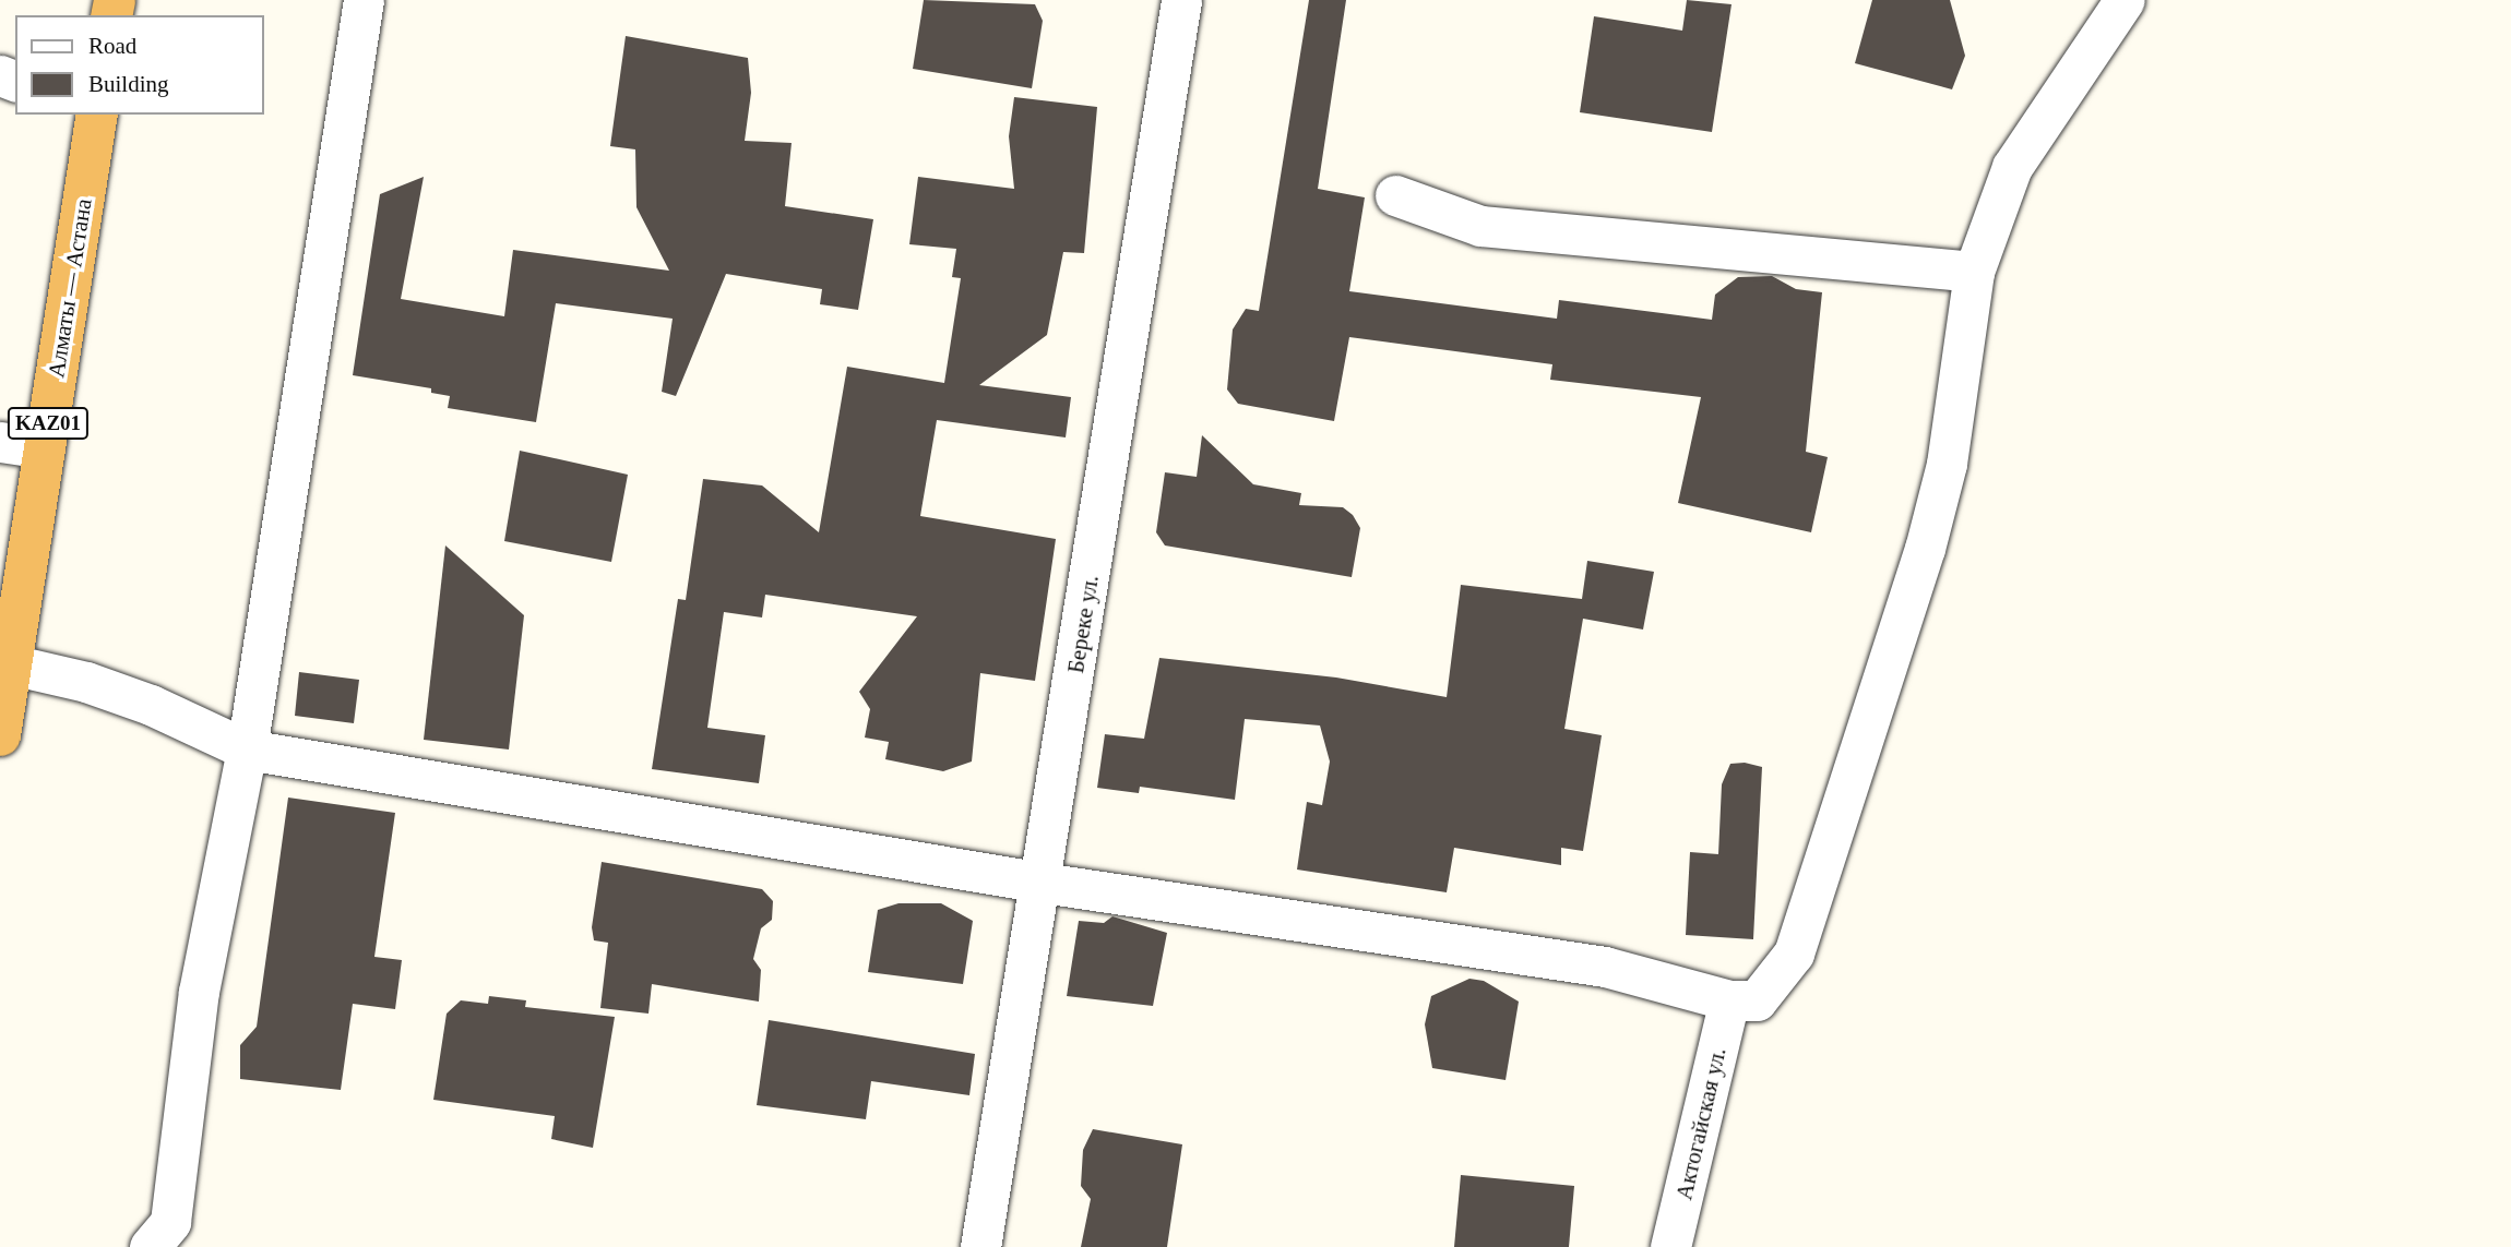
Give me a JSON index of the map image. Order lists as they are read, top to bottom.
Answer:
{
  "streets": {
    "highway": ["Алматы — Астана", "KАZ01"],
    "street": ["Береке ул.", "Актогайская ул."]
  },
  "legend": ["Road", "Building"]
}
